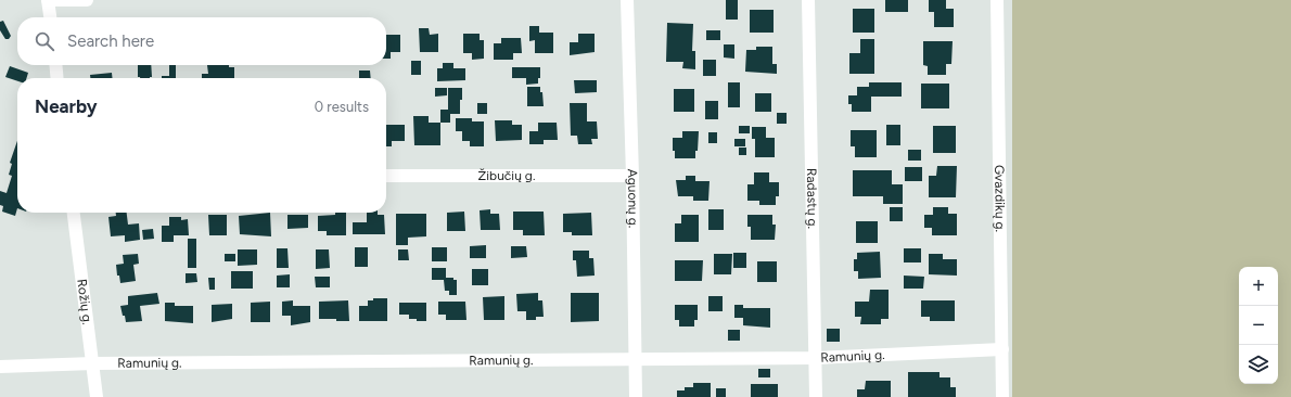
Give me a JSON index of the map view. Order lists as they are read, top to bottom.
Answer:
{
  "streets": {
    "street": [
      "Žibučių g.",
      "Aguonų g.",
      "Radastų g.",
      "Gvazdikų g.",
      "Rožių g.",
      "Ramunių g."
    ]
  },
  "crossings": [
    ["Žibučių g.", "Aguonų g."],
    ["Aguonų g.", "Ramunių g."],
    ["Radastų g.", "Ramunių g."],
    ["Gvazdikų g.", "Ramunių g."],
    ["Rožių g.", "Ramunių g."]
  ],
  "page": {
    "search": "Search here",
    "heading": ["Nearby", "0 results"],
    "map_buttons": ["+", "−"]
  }
}
